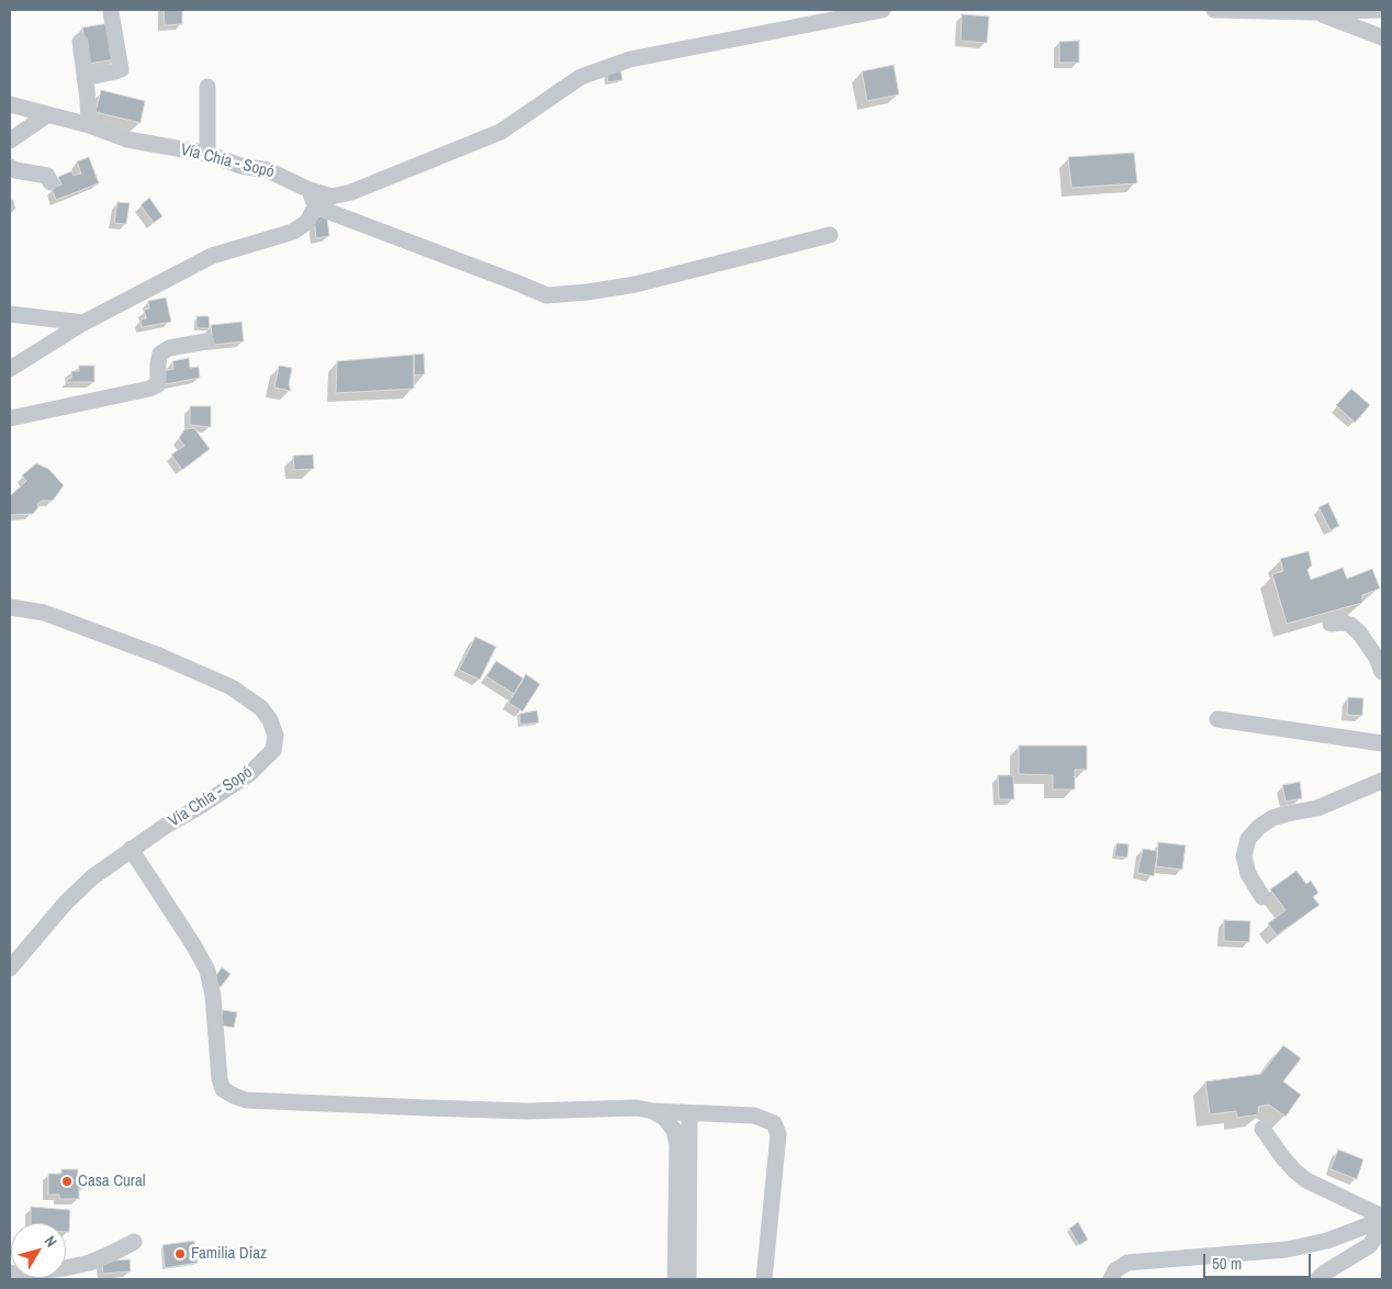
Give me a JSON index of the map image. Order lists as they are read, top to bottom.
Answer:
{
  "streets": {
    "street": ["Vía Chía - Sopó"]
  },
  "places": ["Casa Cural", "Familia Díaz"],
  "scale_bar": "50 m",
  "north": "top right"
}
